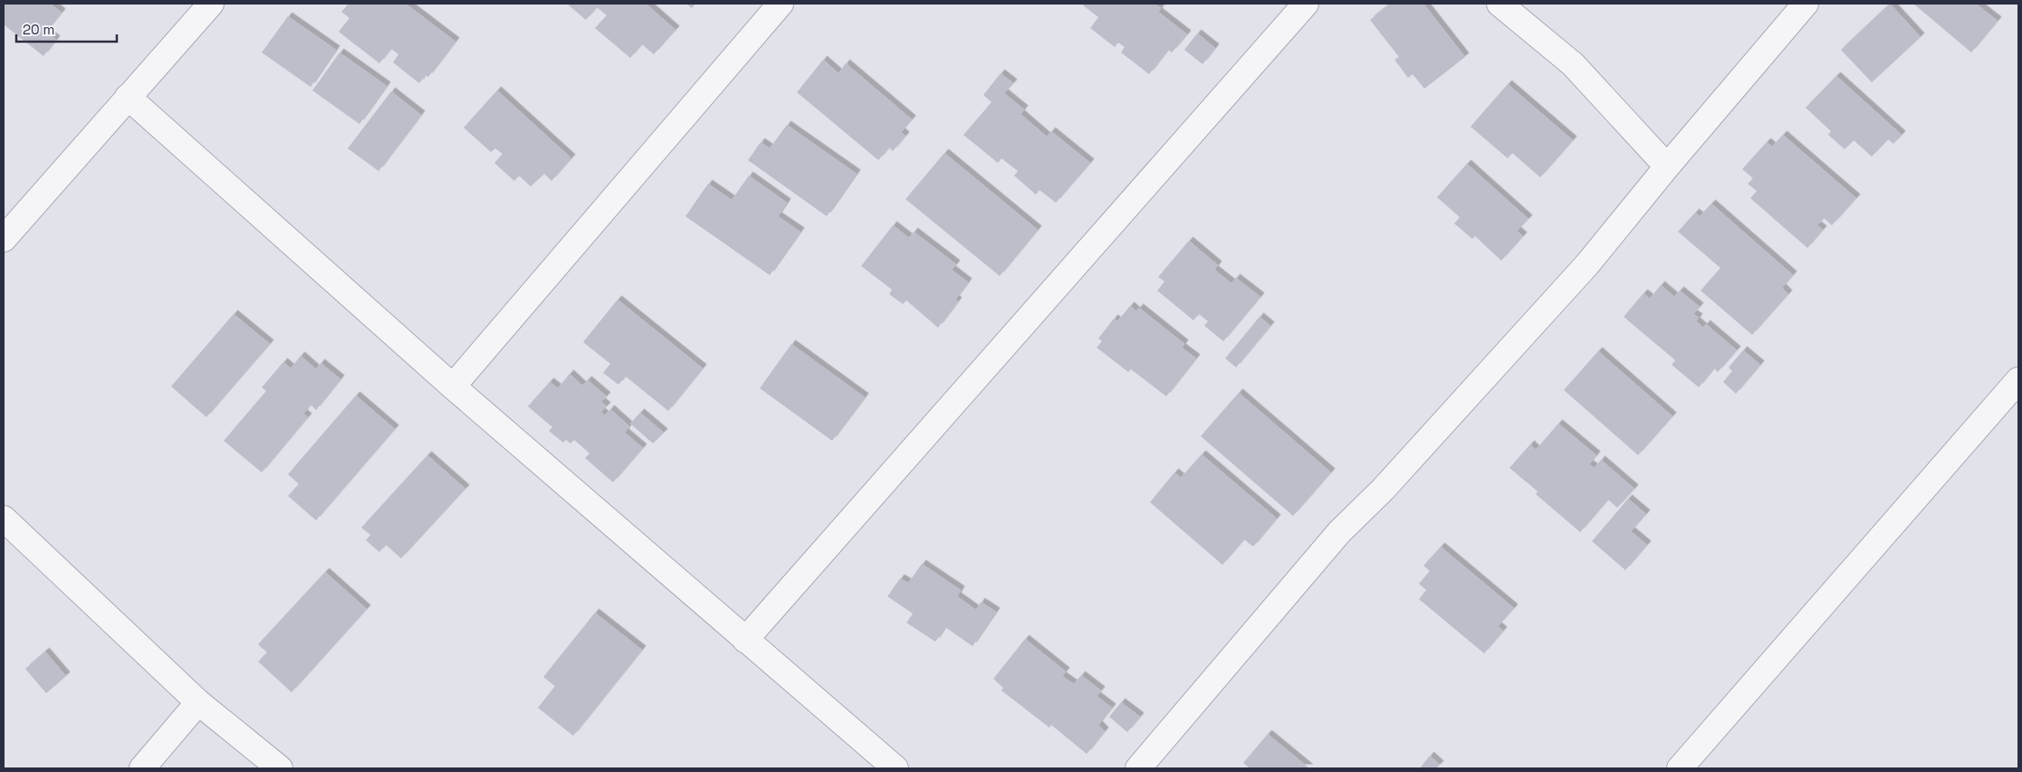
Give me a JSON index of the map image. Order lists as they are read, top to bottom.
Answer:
{
  "scale_bar": "20 m"
}
